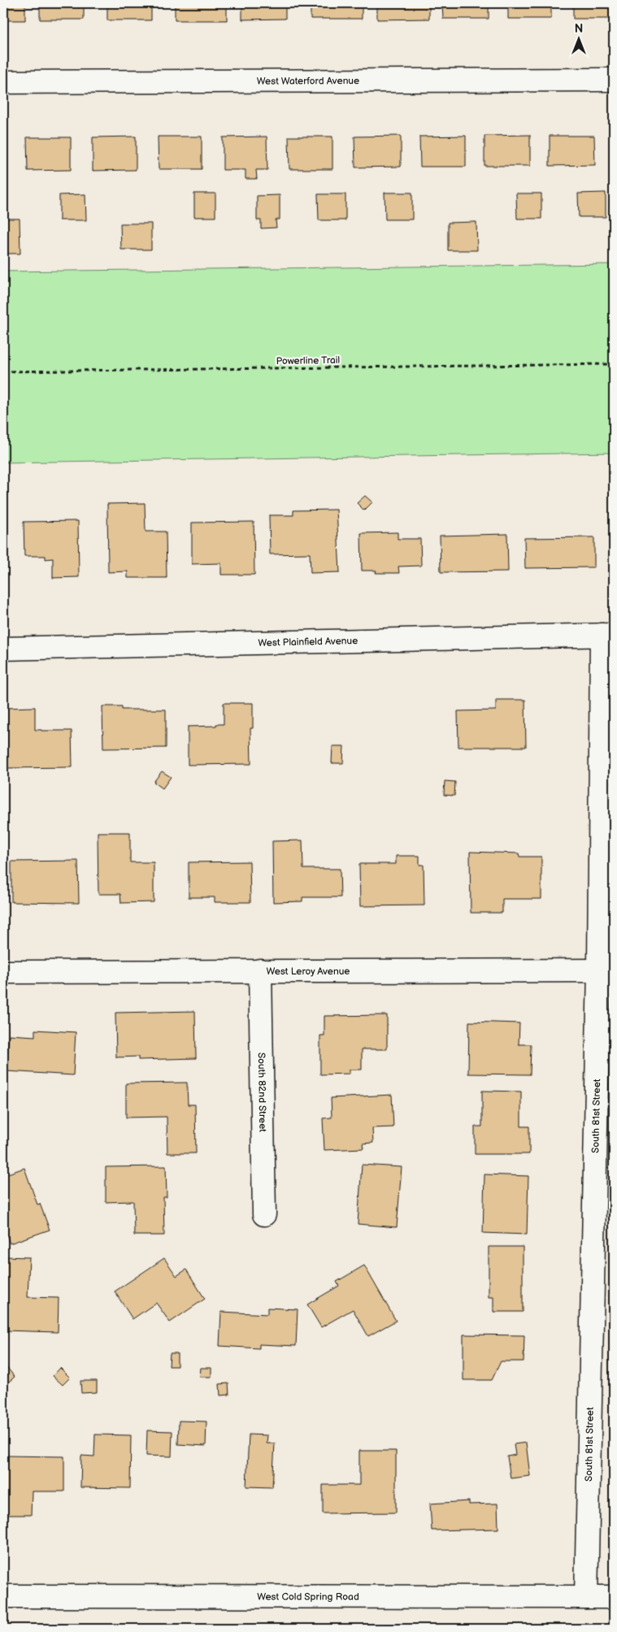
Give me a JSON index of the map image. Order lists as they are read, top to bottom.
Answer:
{
  "streets": {
    "street": [
      "West Waterford Avenue",
      "West Plainfield Avenue",
      "West Leroy Avenue",
      "South 82nd Street",
      "South 81st Street",
      "West Cold Spring Road"
    ],
    "path": ["Powerline Trail"]
  },
  "crossings": [
    ["West Plainfield Avenue", "South 81st Street"],
    ["West Leroy Avenue", "South 82nd Street"],
    ["West Leroy Avenue", "South 81st Street"],
    ["South 81st Street", "West Cold Spring Road"]
  ],
  "north": "top"
}
